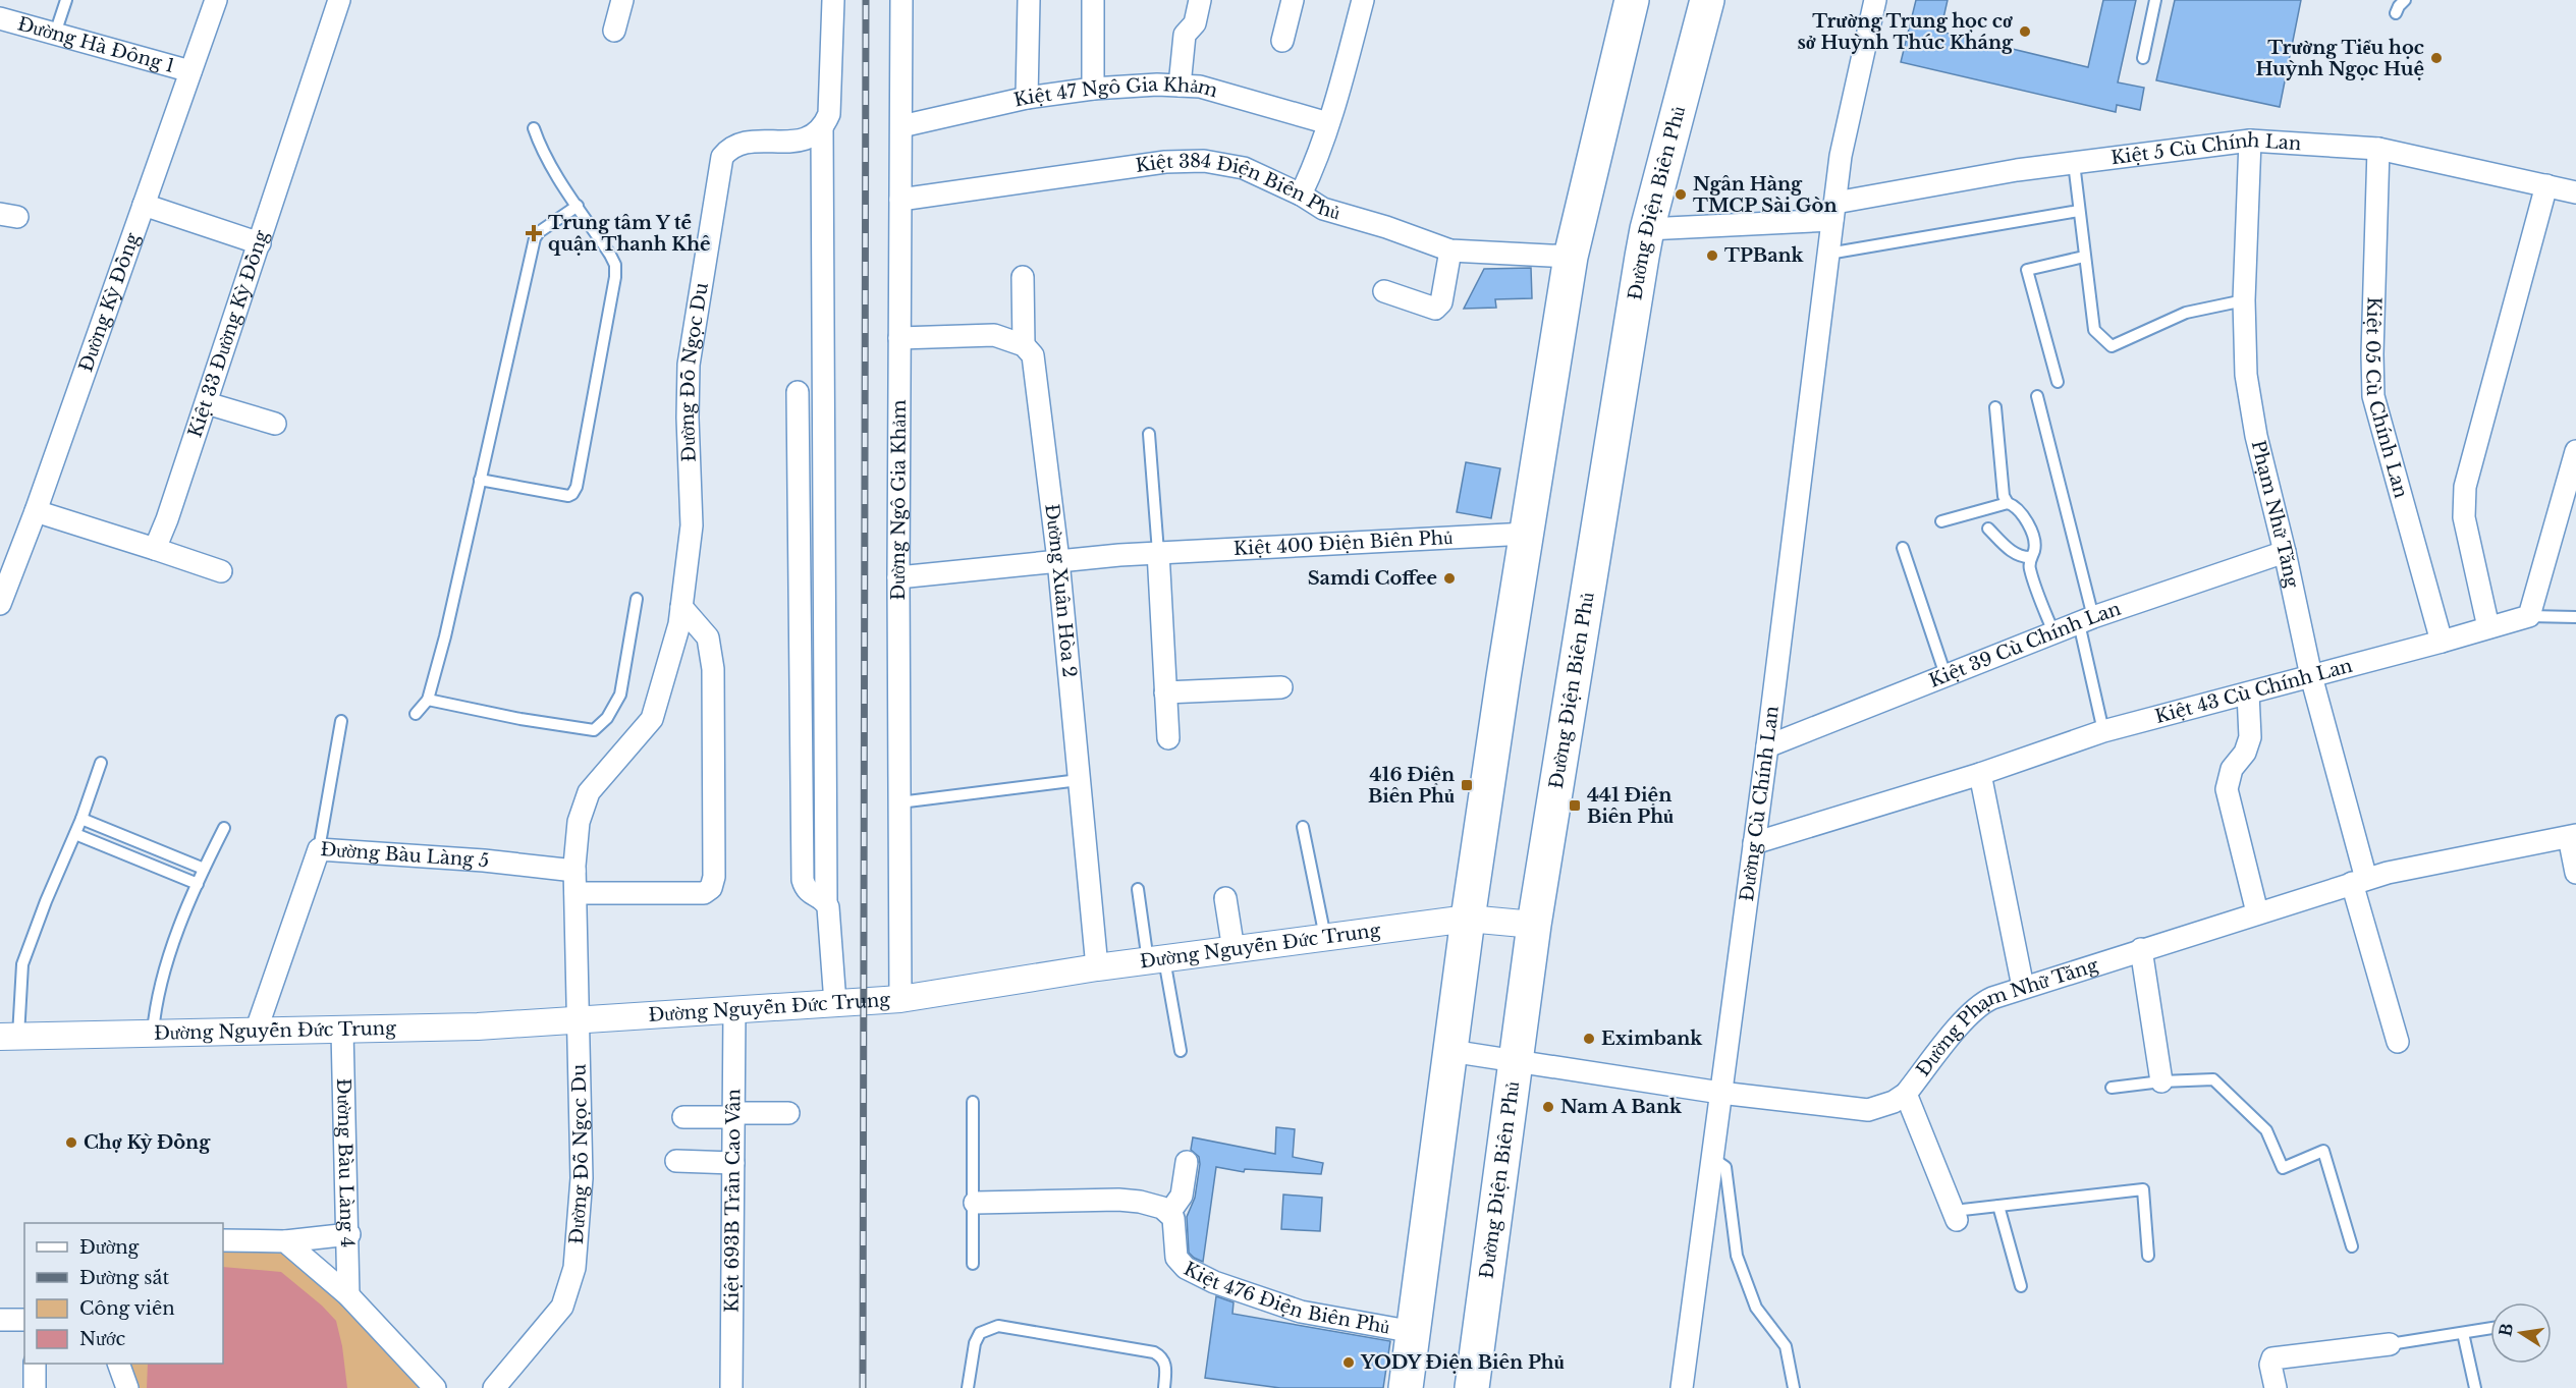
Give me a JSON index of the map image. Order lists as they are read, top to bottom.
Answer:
{
  "streets": {
    "main road": ["Đường Điện Biên Phủ"],
    "street": [
      "Đường Hà Đông 1",
      "Kiệt 47 Ngô Gia Khảm",
      "Kiệt 5 Cù Chính Lan",
      "Kiệt 384 Điện Biên Phủ",
      "Đường Kỳ Đồng",
      "Kiệt 33 Đường Kỳ Đồng",
      "Đường Đỗ Ngọc Du",
      "Kiệt 05 Cù Chính Lan",
      "Đường Ngô Gia Khảm",
      "Phạm Nhữ Tăng",
      "Kiệt 400 Điện Biên Phủ",
      "Đường Xuân Hòa 2",
      "Kiệt 39 Cù Chính Lan",
      "Kiệt 43 Cù Chính Lan",
      "Đường Cù Chính Lan",
      "Đường Bàu Làng 5",
      "Đường Nguyễn Đức Trung",
      "Đường Phạm Nhữ Tăng",
      "Đường Bàu Làng 4",
      "Kiệt 693B Trần Cao Vân",
      "Kiệt 476 Điện Biên Phủ"
    ]
  },
  "crossings": [
    ["Đường Hà Đông 1", "Đường Kỳ Đồng"],
    ["Kiệt 47 Ngô Gia Khảm", "Đường Ngô Gia Khảm"],
    ["Kiệt 5 Cù Chính Lan", "Kiệt 05 Cù Chính Lan"],
    ["Kiệt 5 Cù Chính Lan", "Phạm Nhữ Tăng"],
    ["Kiệt 5 Cù Chính Lan", "Đường Cù Chính Lan"],
    ["Kiệt 384 Điện Biên Phủ", "Đường Ngô Gia Khảm"],
    ["Đường Điện Biên Phủ", "Đường Nguyễn Đức Trung"],
    ["Đường Điện Biên Phủ", "Đường Phạm Nhữ Tăng"],
    ["Đường Đỗ Ngọc Du", "Đường Bàu Làng 5"],
    ["Đường Đỗ Ngọc Du", "Đường Nguyễn Đức Trung"],
    ["Kiệt 05 Cù Chính Lan", "Kiệt 43 Cù Chính Lan"],
    ["Đường Ngô Gia Khảm", "Kiệt 400 Điện Biên Phủ"],
    ["Đường Ngô Gia Khảm", "Đường Nguyễn Đức Trung"],
    ["Phạm Nhữ Tăng", "Kiệt 39 Cù Chính Lan"],
    ["Phạm Nhữ Tăng", "Kiệt 43 Cù Chính Lan"],
    ["Phạm Nhữ Tăng", "Đường Phạm Nhữ Tăng"],
    ["Kiệt 400 Điện Biên Phủ", "Đường Xuân Hòa 2"],
    ["Đường Xuân Hòa 2", "Đường Nguyễn Đức Trung"],
    ["Kiệt 39 Cù Chính Lan", "Đường Cù Chính Lan"],
    ["Kiệt 43 Cù Chính Lan", "Đường Cù Chính Lan"],
    ["Đường Cù Chính Lan", "Đường Phạm Nhữ Tăng"],
    ["Đường Bàu Làng 5", "Đường Nguyễn Đức Trung"],
    ["Đường Nguyễn Đức Trung", "Đường Bàu Làng 4"],
    ["Đường Nguyễn Đức Trung", "Kiệt 693B Trần Cao Vân"]
  ],
  "places": {
    "other": [
      "Trường Trung học cơ sở Huỳnh Thúc Kháng",
      "Trường Tiểu học Huỳnh Ngọc Huệ",
      "Ngân Hàng TMCP Sài Gòn",
      "TPBank",
      "Samdi Coffee",
      "Eximbank",
      "Nam A Bank",
      "Chợ Kỳ Đồng",
      "YODY Điện Biên Phủ"
    ],
    "health": ["Trung tâm Y tế quận Thanh Khê"],
    "transit": ["416 Điện Biên Phủ", "441 Điện Biên Phủ"]
  },
  "legend": [
    "Đường",
    "Đường sắt",
    "Công viên",
    "Nước"
  ],
  "north": "left"
}
